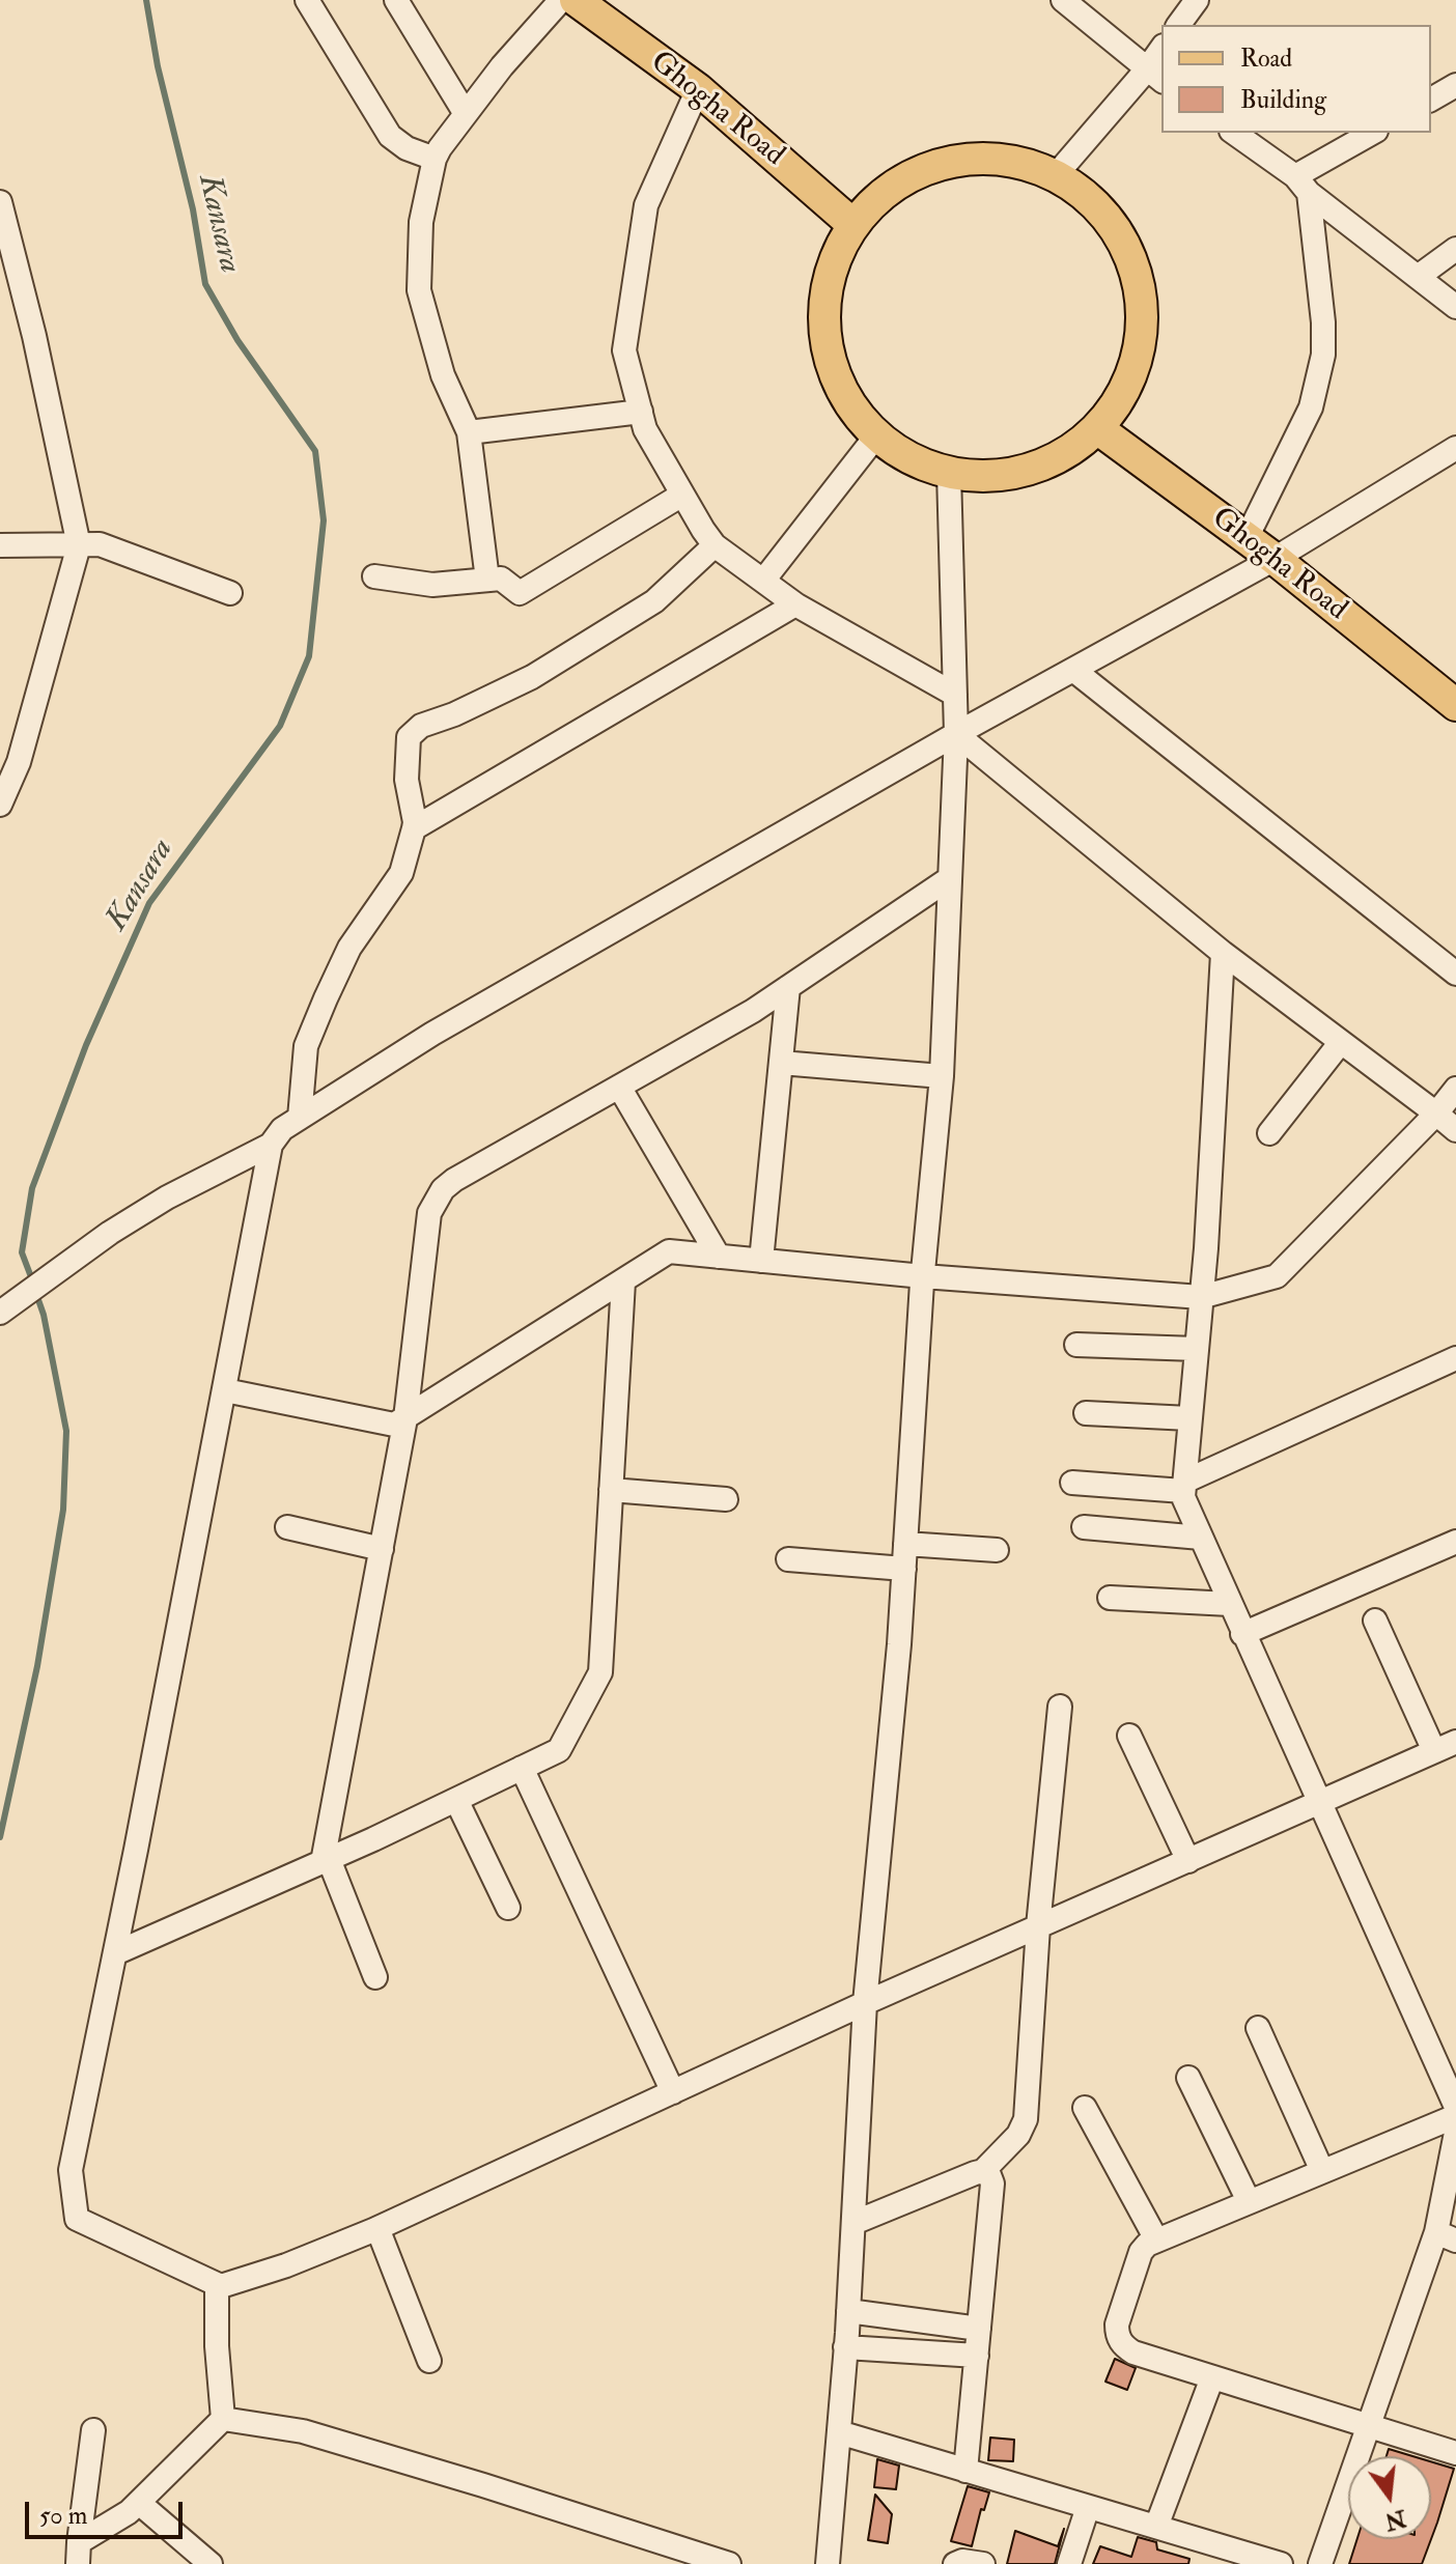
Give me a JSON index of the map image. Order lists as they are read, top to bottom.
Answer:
{
  "streets": {
    "main road": ["Ghogha Road"]
  },
  "water": ["Kansara"],
  "legend": ["Road", "Building"],
  "scale_bar": "50 m",
  "north": "bottom"
}
